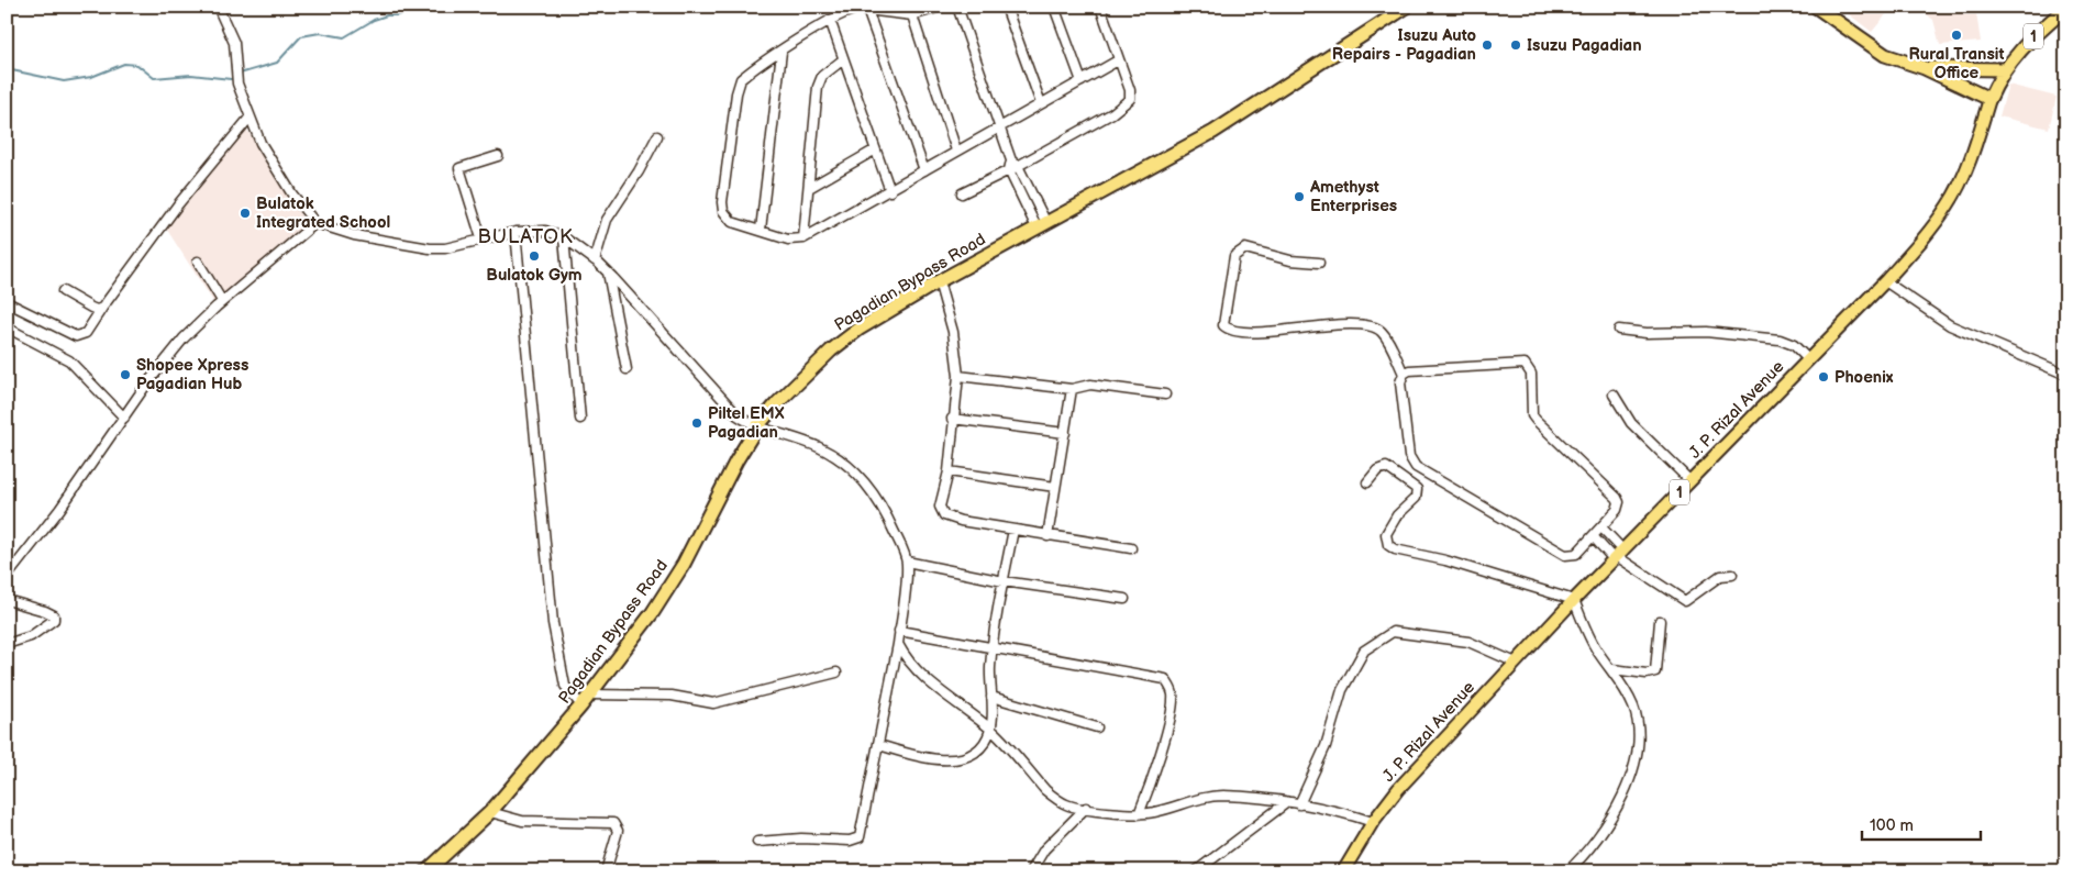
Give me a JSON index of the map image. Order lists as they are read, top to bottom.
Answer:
{
  "streets": {
    "highway": ["1", "Pagadian Bypass Road", "J. P. Rizal Avenue"]
  },
  "crossings": [
    ["1", "J. P. Rizal Avenue"]
  ],
  "districts": ["BULATOK"],
  "places": [
    "Rural Transit Office",
    "Isuzu Auto Repairs - Pagadian",
    "Isuzu Pagadian",
    "Amethyst Enterprises",
    "Bulatok Integrated School",
    "Bulatok Gym",
    "Shopee Xpress Pagadian Hub",
    "Phoenix",
    "Piltel EMX Pagadian"
  ],
  "scale_bar": "100 m"
}
